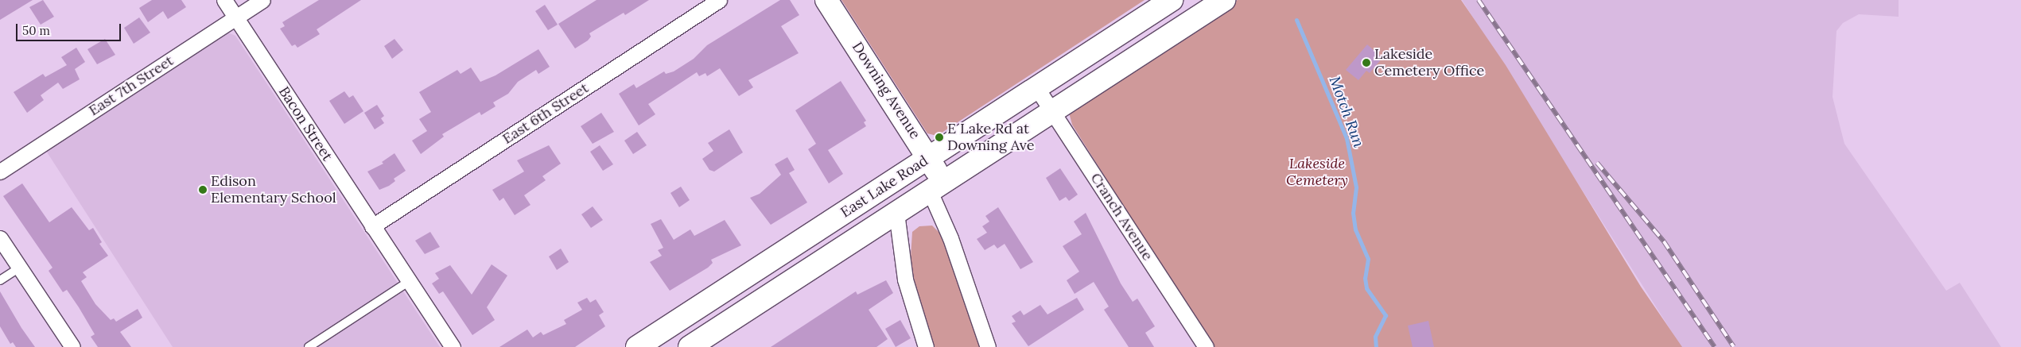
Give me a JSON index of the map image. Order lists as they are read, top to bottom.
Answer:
{
  "streets": {
    "main road": ["Downing Avenue", "East Lake Road"],
    "street": [
      "East 7th Street",
      "East 6th Street",
      "Bacon Street",
      "Cranch Avenue"
    ]
  },
  "crossings": [
    ["East 7th Street", "Bacon Street"],
    ["Downing Avenue", "East Lake Road"],
    ["East 6th Street", "Bacon Street"],
    ["East Lake Road", "Cranch Avenue"]
  ],
  "water": ["Motch Run"],
  "parks": ["Lakeside Cemetery"],
  "places": ["Lakeside Cemetery Office", "E Lake Rd at Downing Ave", "Edison Elementary School"],
  "scale_bar": "50 m"
}
